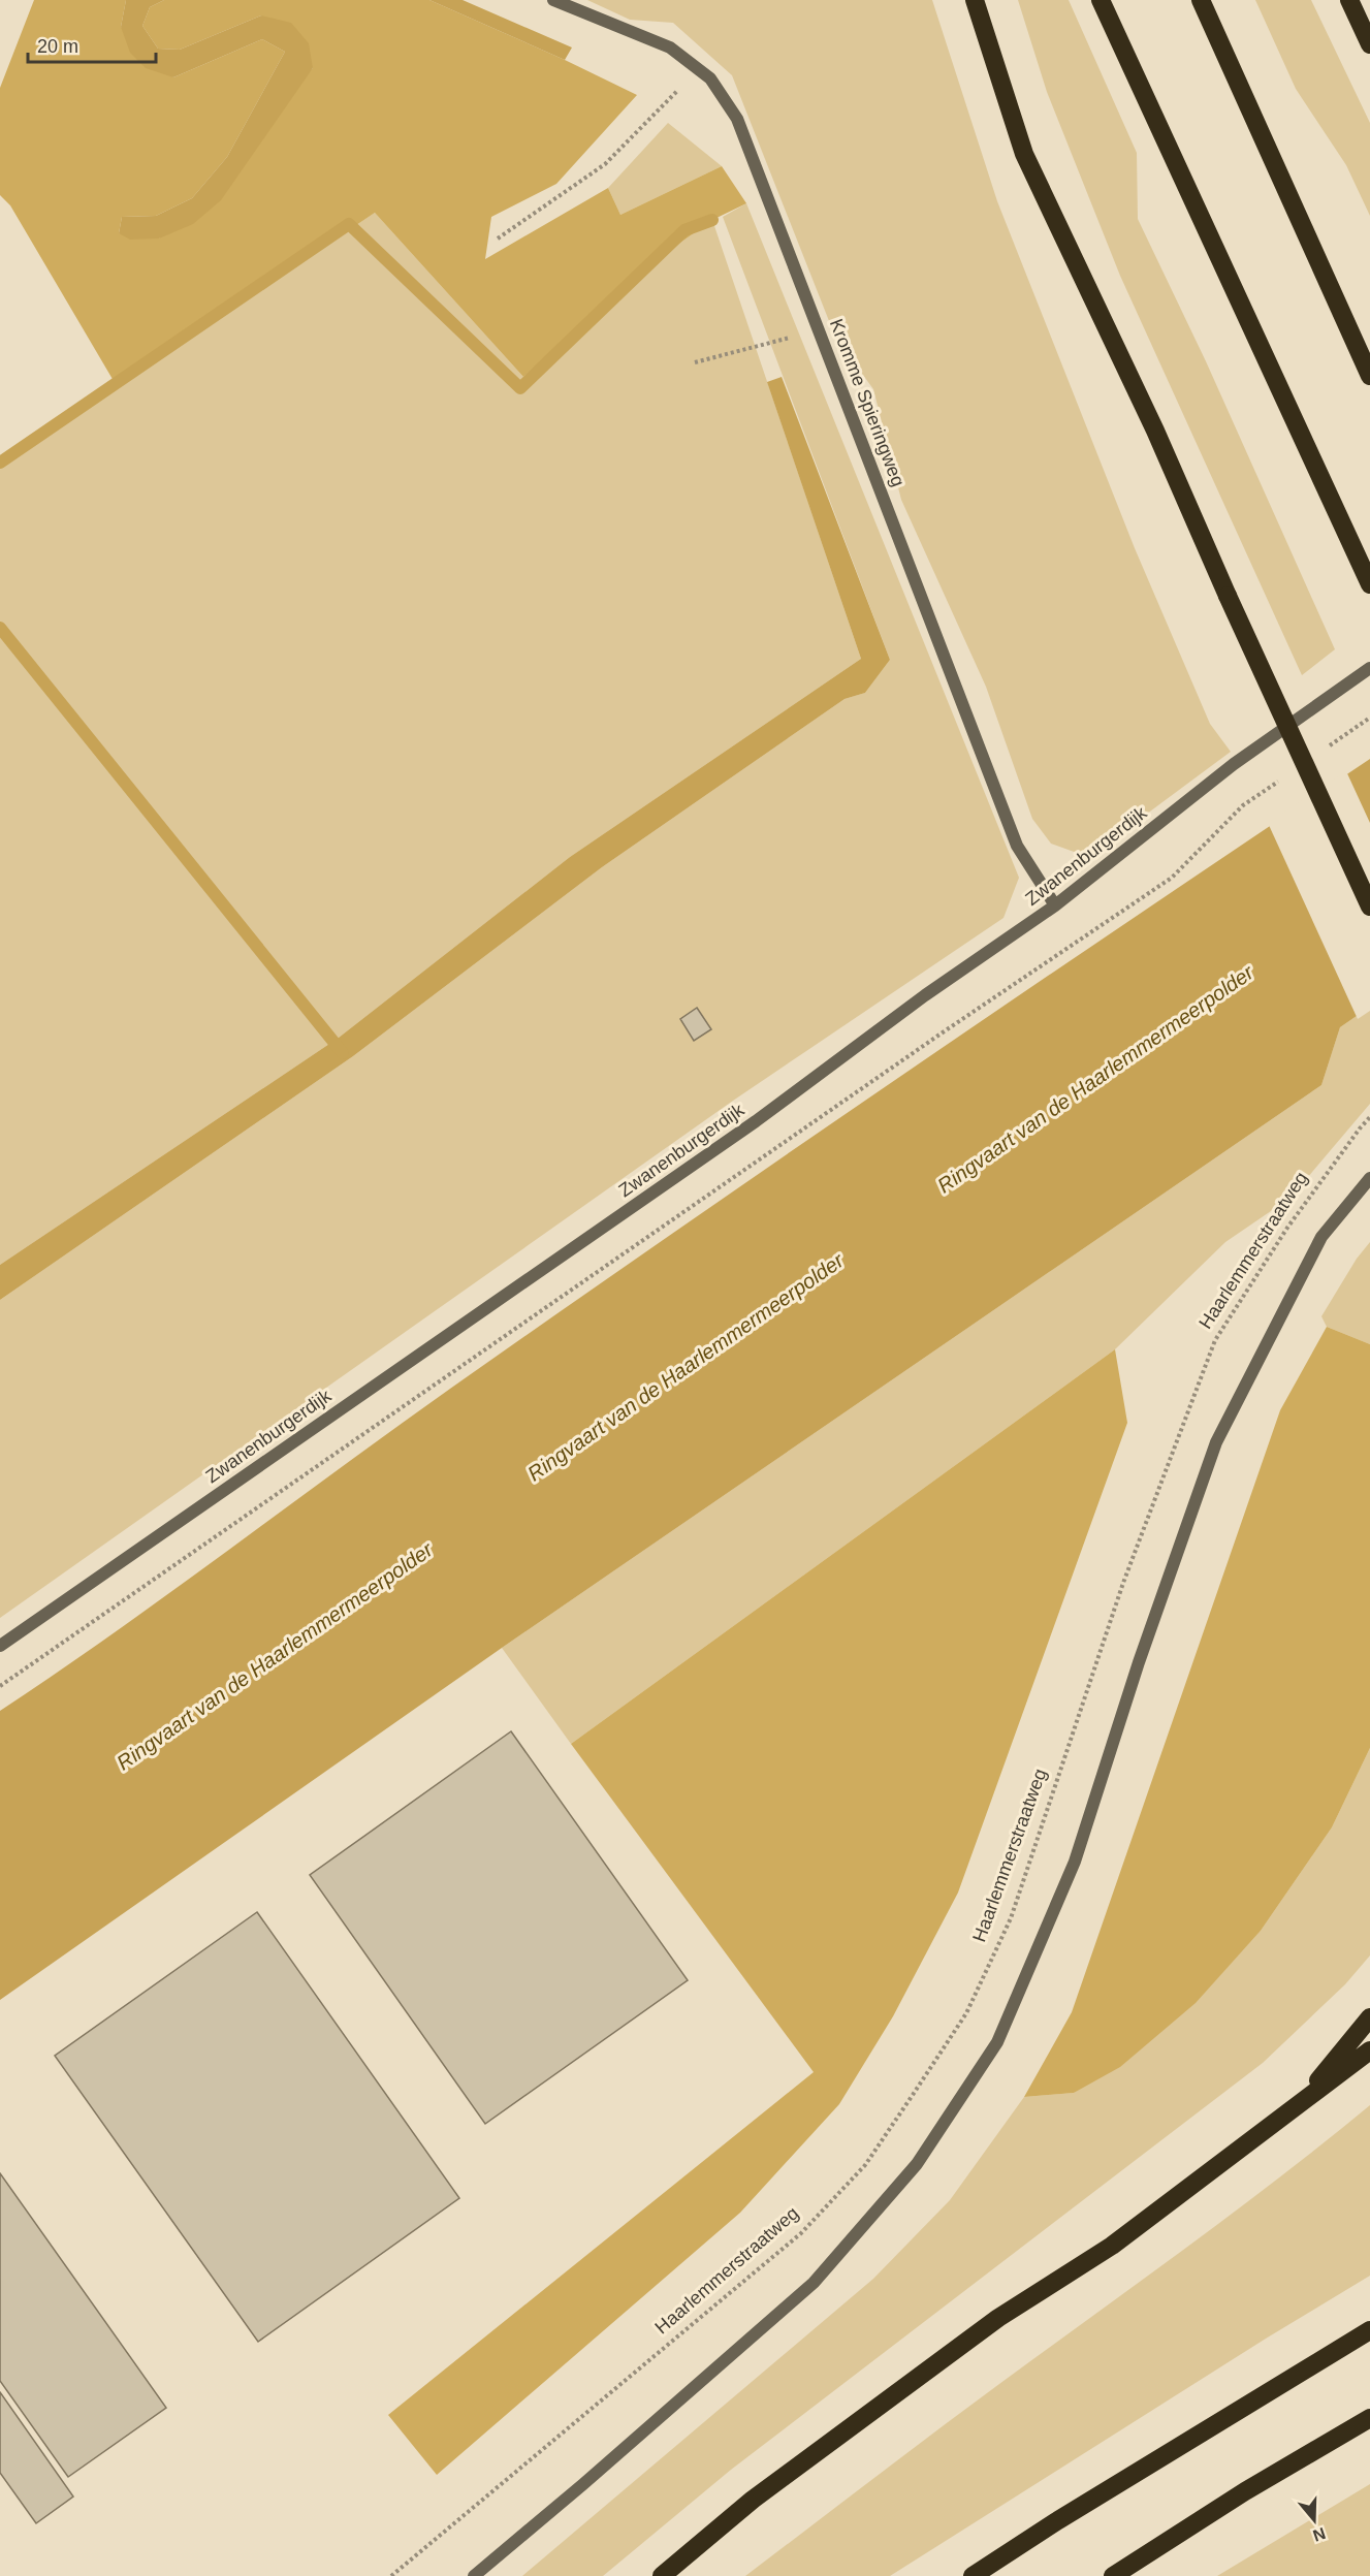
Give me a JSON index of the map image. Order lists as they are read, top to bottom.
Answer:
{
  "streets": {
    "street": ["Kromme Spieringweg", "Zwanenburgerdijk"],
    "path": ["Haarlemmerstraatweg"]
  },
  "crossings": [
    ["Kromme Spieringweg", "Zwanenburgerdijk"]
  ],
  "water": ["Ringvaart van de Haarlemmermeerpolder"],
  "scale_bar": "20 m",
  "north": "bottom"
}
